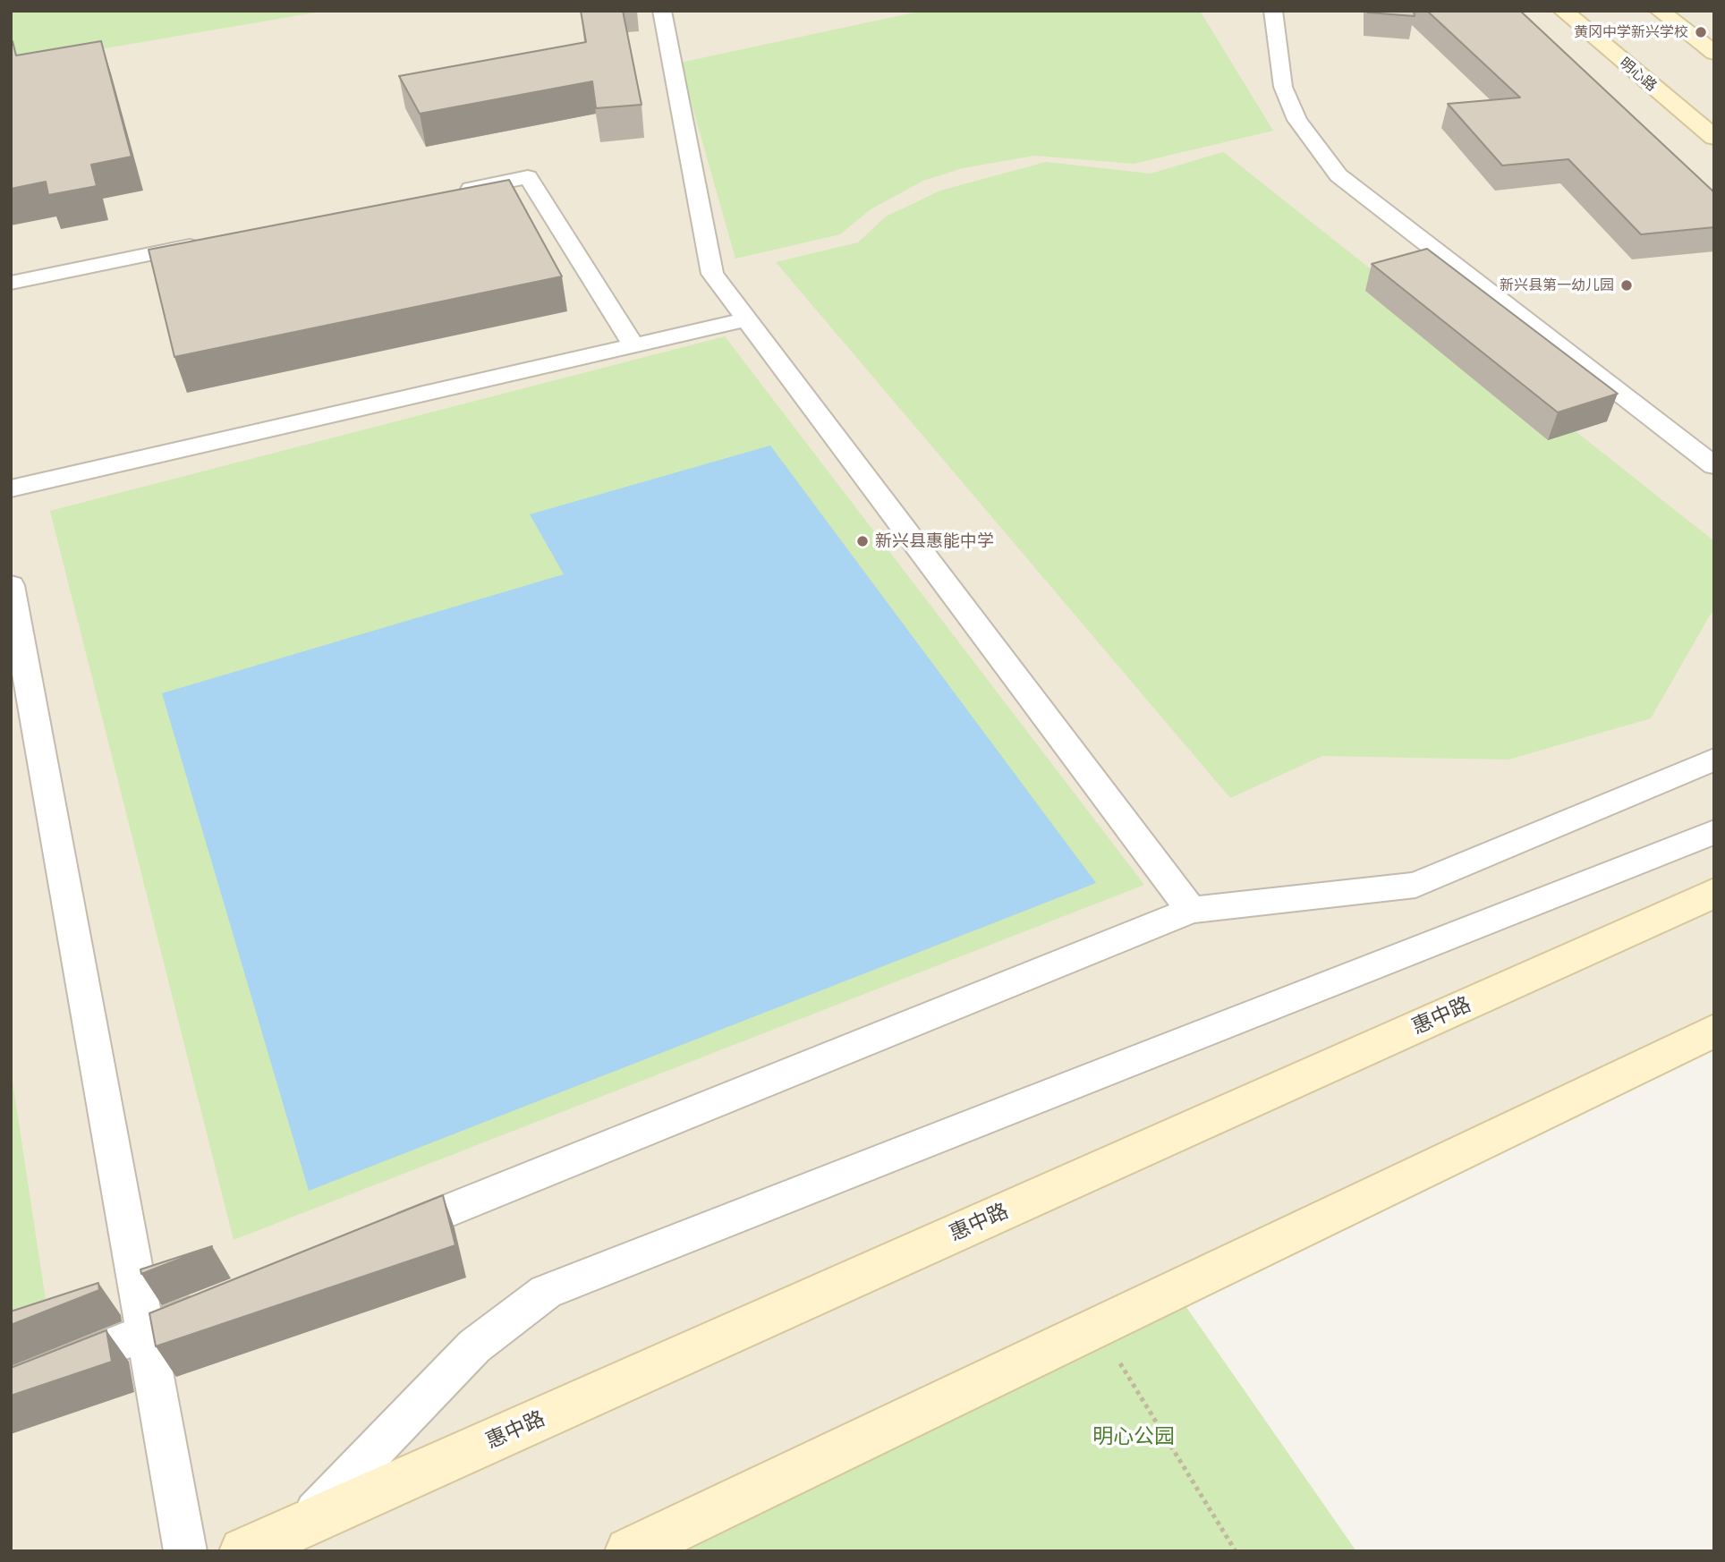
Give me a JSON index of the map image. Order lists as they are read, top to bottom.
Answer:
{
  "streets": {
    "street": ["明心路", "惠中路"]
  },
  "parks": ["明心公园"],
  "places": ["黄冈中学新兴学校", "新兴县第一幼儿园", "新兴县惠能中学"]
}
